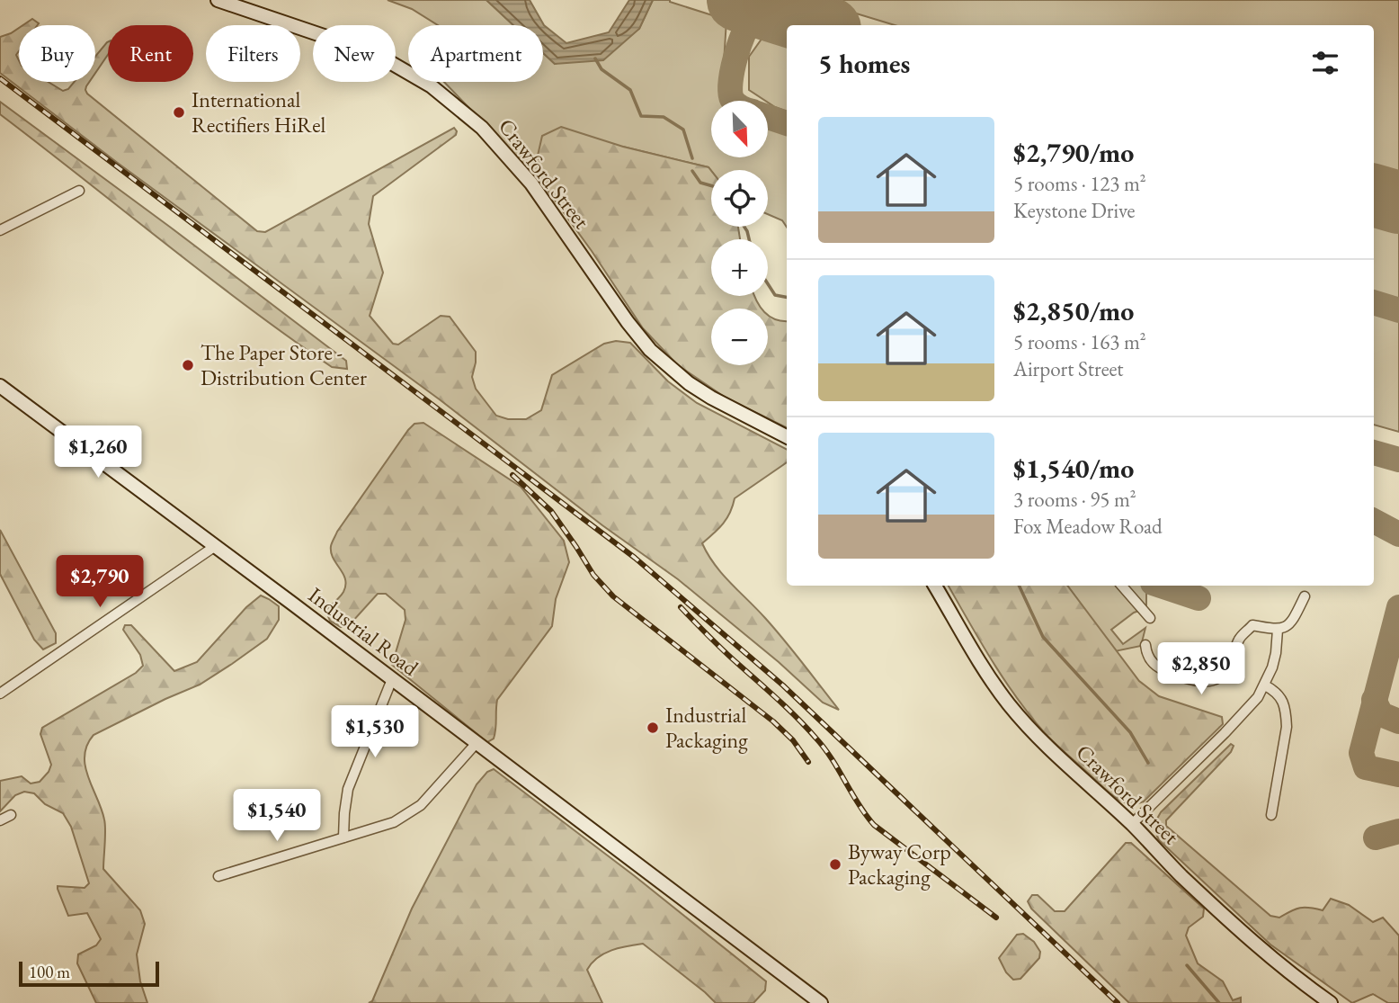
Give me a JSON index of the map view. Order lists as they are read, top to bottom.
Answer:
{
  "streets": {
    "main road": ["Crawford Street", "Industrial Road"]
  },
  "places": [
    "International Rectifiers HiRel",
    "The Paper Store - Distribution Center",
    "Industrial Packaging",
    "Byway Corp Packaging"
  ],
  "scale_bar": "100 m",
  "north": "bottom right",
  "page": {
    "chip": [
      "Buy",
      "Rent",
      "Filters",
      "New",
      "Apartment"
    ],
    "heading": "5 homes",
    "map_buttons": ["+", "−"],
    "list": [
      {
        "name": "$2,790/mo",
        "note": "5 rooms · 123 m² · Keystone Drive"
      },
      {
        "name": "$2,850/mo",
        "note": "5 rooms · 163 m² · Airport Street"
      },
      {
        "name": "$1,540/mo",
        "note": "3 rooms · 95 m² · Fox Meadow Road"
      }
    ],
    "price": [
      "$1,260",
      "$2,790",
      "$2,850",
      "$1,530",
      "$1,540"
    ],
    "scale": "100 m"
  }
}
